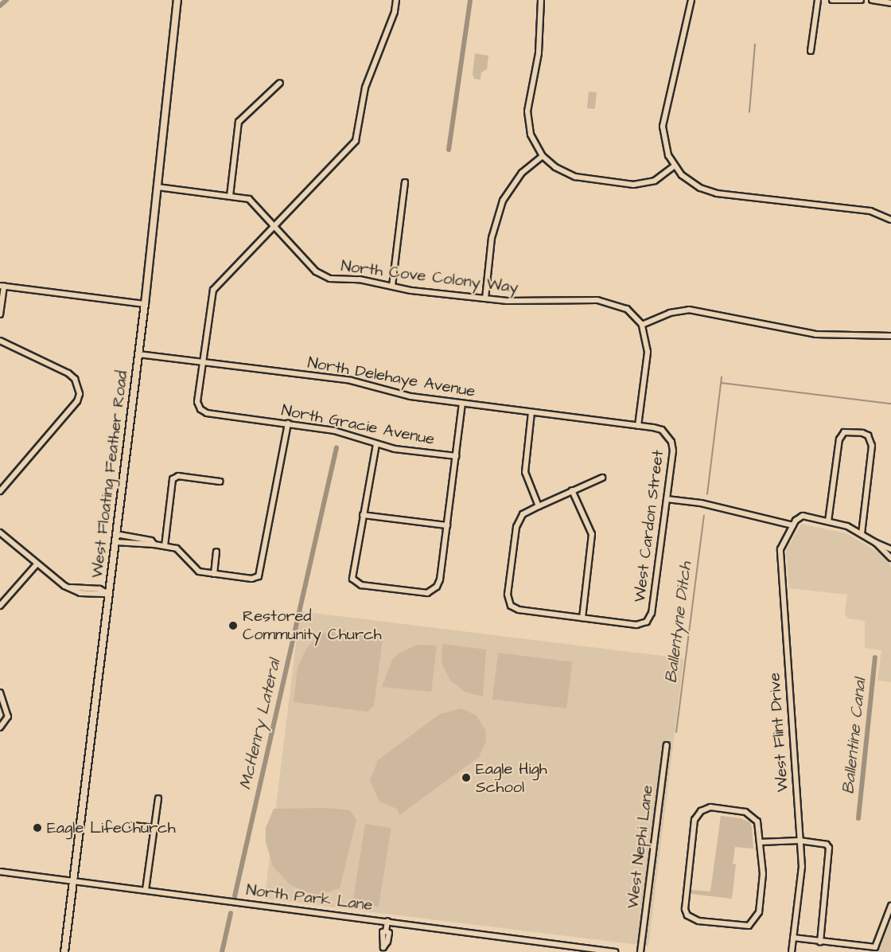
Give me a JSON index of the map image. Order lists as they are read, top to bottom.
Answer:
{
  "streets": {
    "main road": ["West Floating Feather Road"],
    "street": [
      "North Cove Colony Way",
      "North Delehaye Avenue",
      "North Gracie Avenue",
      "West Cardon Street",
      "West Flint Drive",
      "West Nephi Lane",
      "North Park Lane"
    ]
  },
  "crossings": [
    ["North Cove Colony Way", "West Floating Feather Road"],
    ["North Delehaye Avenue", "North Gracie Avenue"],
    ["North Delehaye Avenue", "West Floating Feather Road"],
    ["North Delehaye Avenue", "West Cardon Street"],
    ["West Floating Feather Road", "North Park Lane"]
  ],
  "water": ["Ballentyne Ditch", "McHenry Lateral", "Ballentine Canal"],
  "places": ["Restored Community Church", "Eagle High School", "Eagle LifeChurch"]
}
